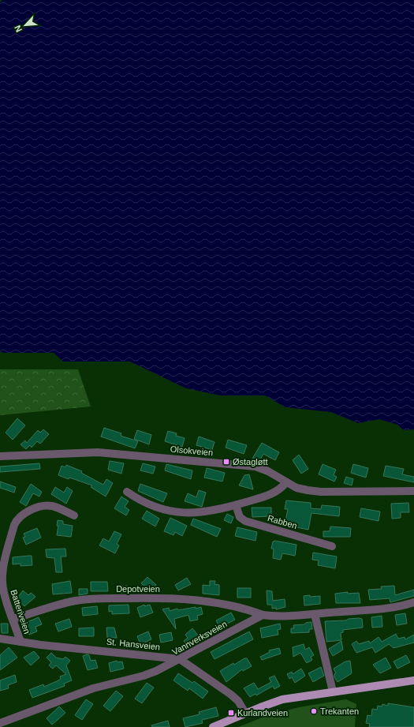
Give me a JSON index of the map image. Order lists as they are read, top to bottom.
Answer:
{
  "streets": {
    "street": [
      "Olsokveien",
      "Rabben",
      "Depotveien",
      "Batteriveien",
      "Vannverksveien",
      "St. Hansveien"
    ]
  },
  "crossings": [
    ["Depotveien", "Batteriveien"],
    ["Depotveien", "Vannverksveien"],
    ["Batteriveien", "St. Hansveien"],
    ["Vannverksveien", "St. Hansveien"]
  ],
  "places": {
    "transit": ["Østagløtt", "Kurlandveien"],
    "other": ["Trekanten"]
  },
  "north": "bottom left"
}
